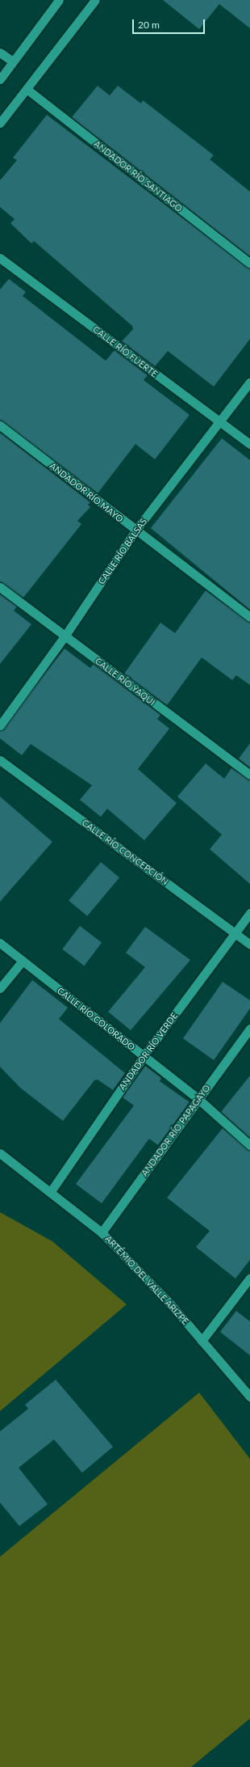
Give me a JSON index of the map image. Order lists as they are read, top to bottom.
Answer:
{
  "streets": {
    "street": [
      "ANDADOR RÍO SANTIAGO",
      "CALLE RÍO FUERTE",
      "ANDADOR RÍO MAYO",
      "CALLE RÍO BALSAS",
      "CALLE RÍO YAQUI",
      "CALLE RÍO CONCEPCIÓN",
      "CALLE RÍO COLORADO",
      "ANDADOR RÍO VERDE",
      "ANDADOR RÍO PAPAGAYO",
      "ARTÉMIO DEL VALLE ARIZPE"
    ]
  },
  "crossings": [
    ["CALLE RÍO FUERTE", "CALLE RÍO BALSAS"],
    ["ANDADOR RÍO MAYO", "CALLE RÍO BALSAS"],
    ["CALLE RÍO BALSAS", "CALLE RÍO YAQUI"],
    ["CALLE RÍO CONCEPCIÓN", "ANDADOR RÍO VERDE"],
    ["CALLE RÍO COLORADO", "ANDADOR RÍO VERDE"],
    ["CALLE RÍO COLORADO", "ANDADOR RÍO PAPAGAYO"],
    ["ANDADOR RÍO VERDE", "ARTÉMIO DEL VALLE ARIZPE"],
    ["ANDADOR RÍO PAPAGAYO", "ARTÉMIO DEL VALLE ARIZPE"]
  ],
  "scale_bar": "20 m"
}
